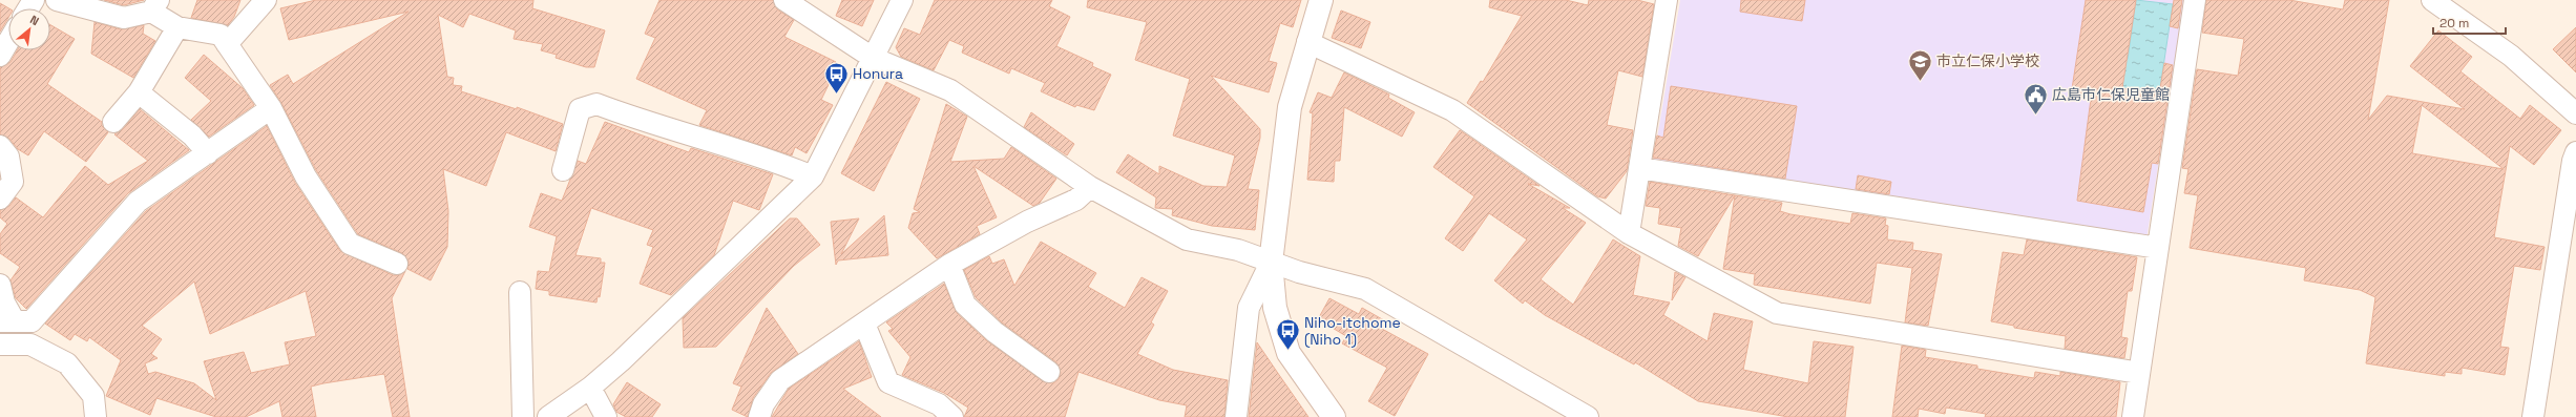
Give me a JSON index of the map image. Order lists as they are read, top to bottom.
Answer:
{
  "places": {
    "school or university": ["市立仁保小学校"],
    "bus stop": ["Honura", "Niho-itchome (Niho 1)"],
    "public building": ["広島市仁保児童館"]
  },
  "scale_bar": "20 m",
  "north": "top right"
}
